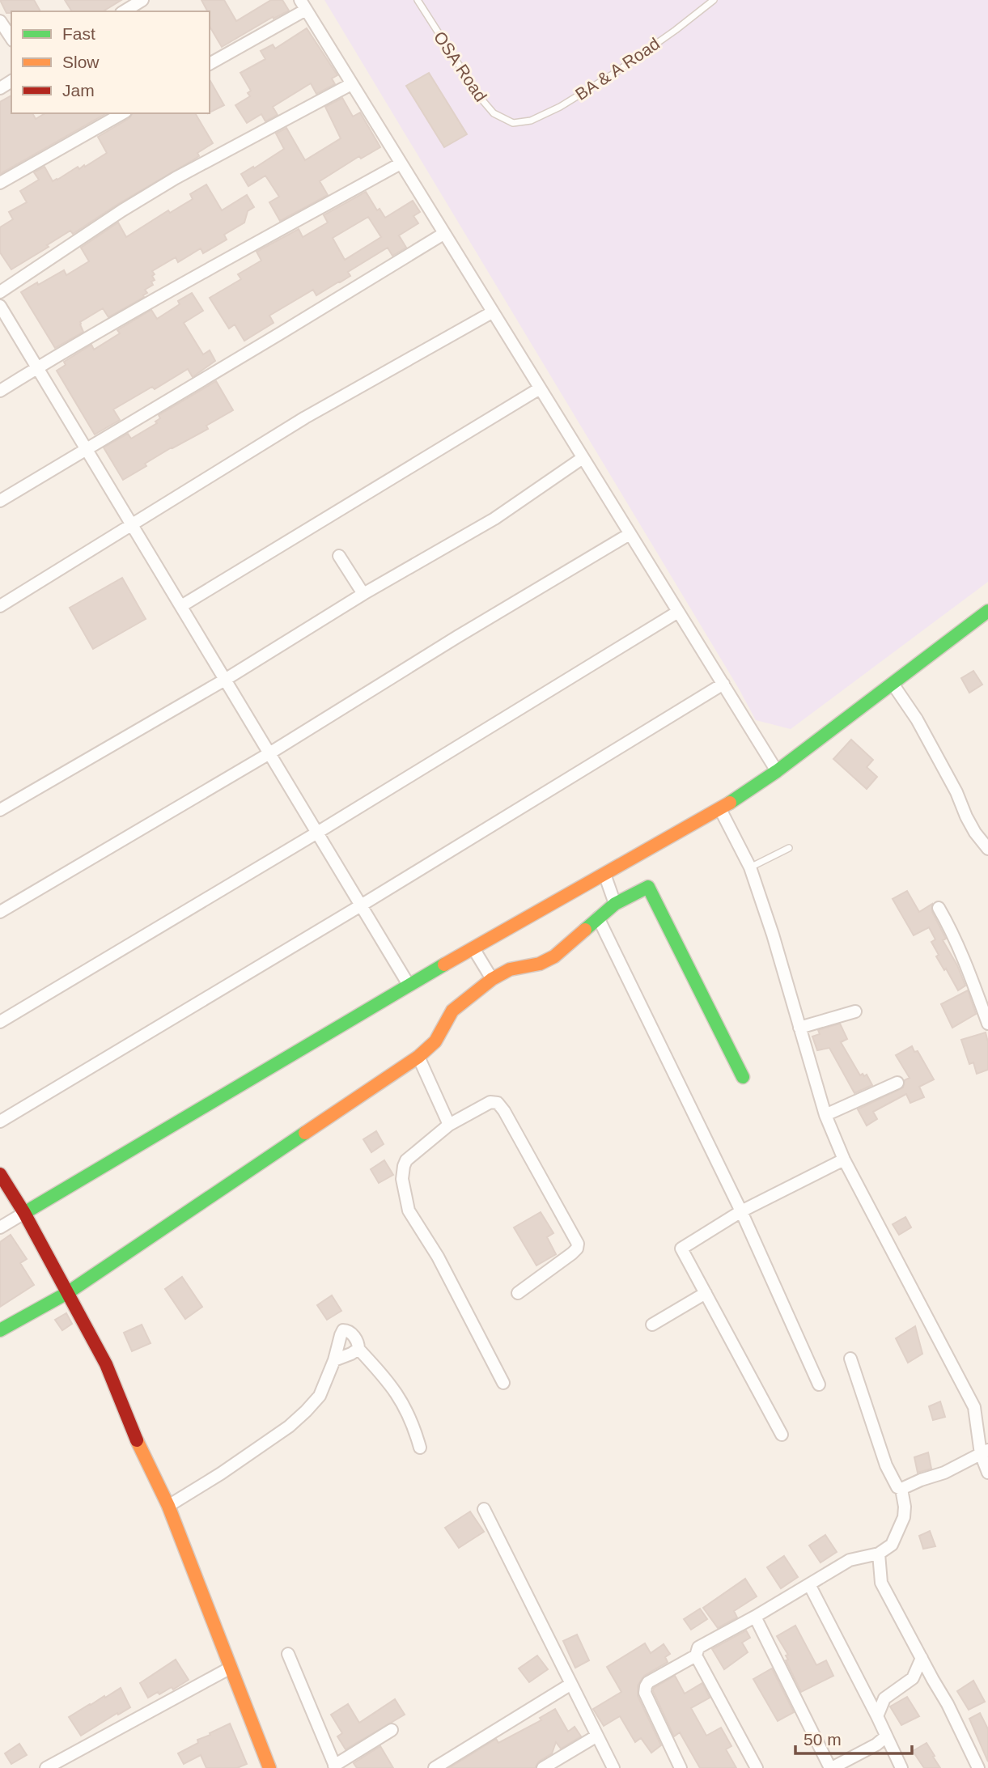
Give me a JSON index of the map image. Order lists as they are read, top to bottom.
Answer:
{
  "streets": {
    "lane": ["OSA Road", "BA & A Road"]
  },
  "crossings": [
    ["OSA Road", "BA & A Road"]
  ],
  "legend": ["Fast", "Slow", "Jam"],
  "scale_bar": "50 m"
}
